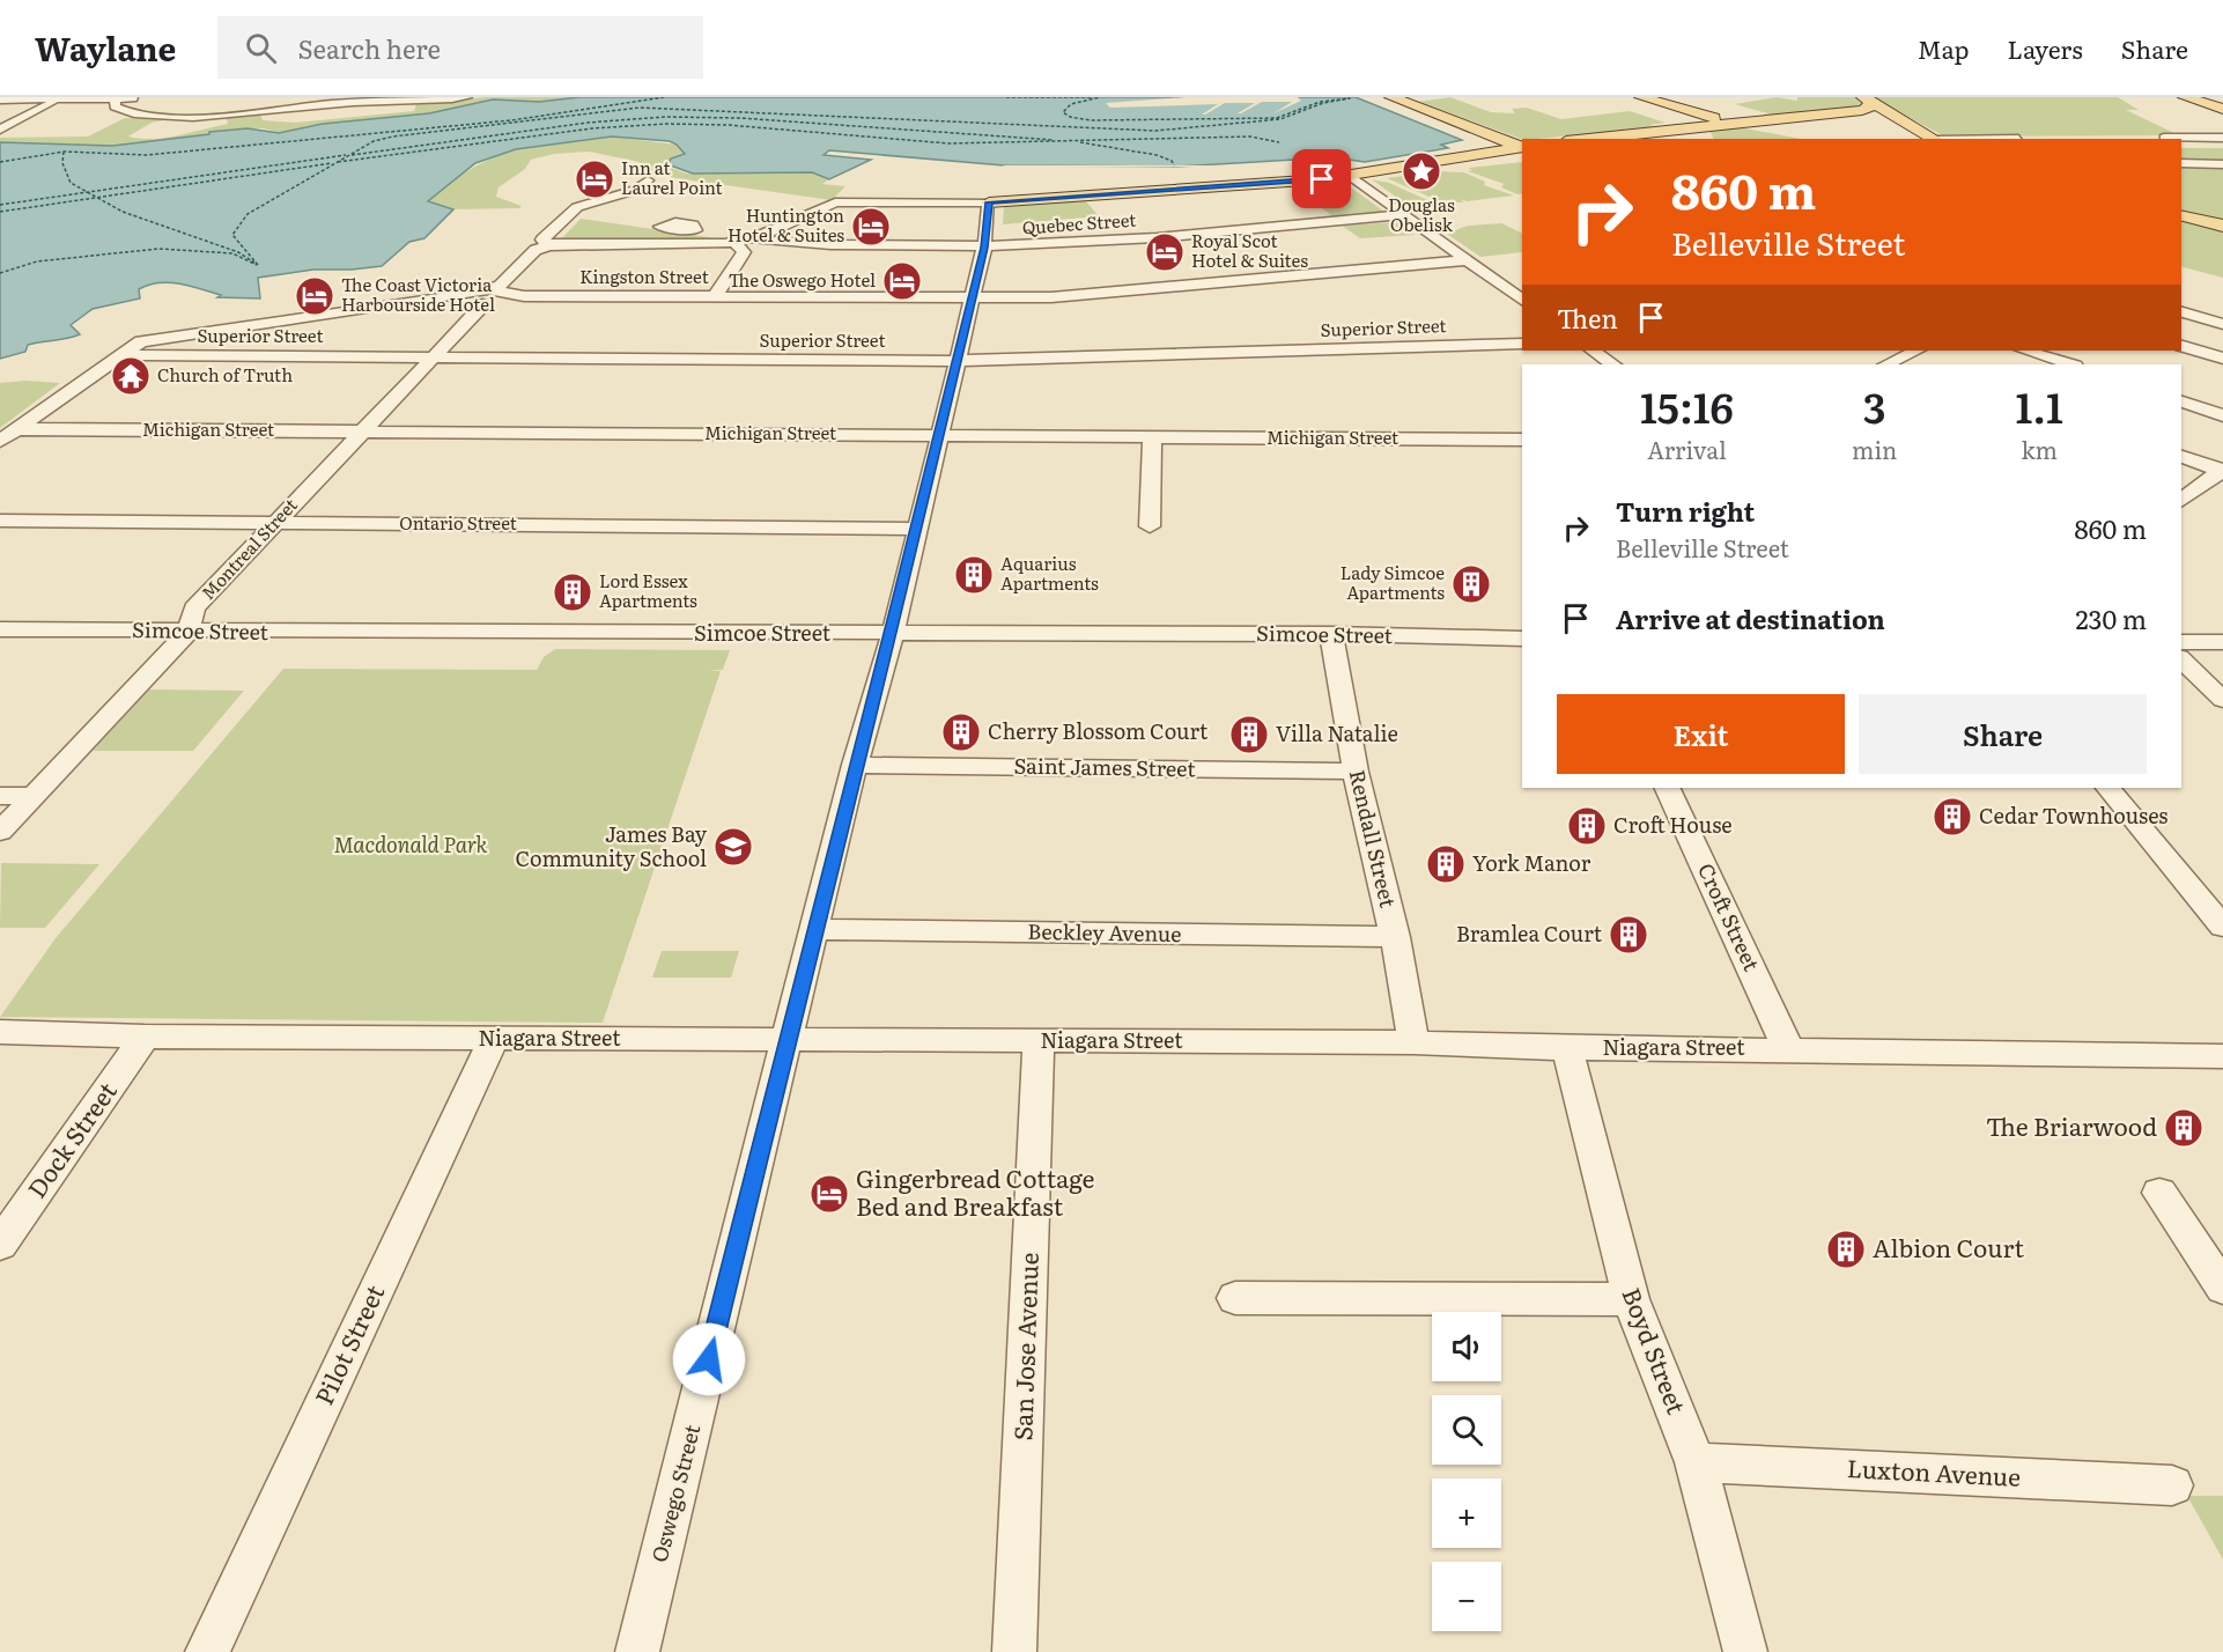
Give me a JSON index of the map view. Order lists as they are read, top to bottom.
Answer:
{
  "streets": {
    "street": [
      "Quebec Street",
      "Kingston Street",
      "Superior Street",
      "Michigan Street",
      "Ontario Street",
      "Montreal Street",
      "Simcoe Street",
      "Saint James Street",
      "Rendall Street",
      "Croft Street",
      "Beckley Avenue",
      "Niagara Street",
      "Dock Street",
      "Pilot Street",
      "San Jose Avenue",
      "Boyd Street",
      "Luxton Avenue",
      "Oswego Street"
    ]
  },
  "crossings": [
    ["Quebec Street", "Montreal Street"],
    ["Quebec Street", "Oswego Street"],
    ["Kingston Street", "Superior Street"],
    ["Kingston Street", "Michigan Street"],
    ["Kingston Street", "Montreal Street"],
    ["Kingston Street", "Oswego Street"],
    ["Superior Street", "Montreal Street"],
    ["Superior Street", "Oswego Street"],
    ["Michigan Street", "Montreal Street"],
    ["Michigan Street", "Oswego Street"],
    ["Ontario Street", "Montreal Street"],
    ["Ontario Street", "Oswego Street"],
    ["Montreal Street", "Simcoe Street"],
    ["Simcoe Street", "Rendall Street"],
    ["Simcoe Street", "Oswego Street"],
    ["Saint James Street", "Rendall Street"],
    ["Saint James Street", "Oswego Street"],
    ["Rendall Street", "Beckley Avenue"],
    ["Rendall Street", "Niagara Street"],
    ["Croft Street", "Niagara Street"],
    ["Beckley Avenue", "Oswego Street"],
    ["Niagara Street", "Dock Street"],
    ["Niagara Street", "Pilot Street"],
    ["Niagara Street", "San Jose Avenue"],
    ["Niagara Street", "Boyd Street"],
    ["Niagara Street", "Oswego Street"],
    ["Boyd Street", "Luxton Avenue"]
  ],
  "parks": ["Macdonald Park"],
  "places": {
    "place": ["Douglas Obelisk"],
    "hotel": [
      "Inn at Laurel Point",
      "Huntington Hotel & Suites",
      "Royal Scot Hotel & Suites",
      "The Oswego Hotel",
      "The Coast Victoria Harbourside Hotel",
      "Gingerbread Cottage Bed and Breakfast"
    ],
    "temple": ["Church of Truth"],
    "building": [
      "Aquarius Apartments",
      "Lady Simcoe Apartments",
      "Lord Essex Apartments",
      "Cherry Blossom Court",
      "Villa Natalie",
      "Cedar Townhouses",
      "Croft House",
      "York Manor",
      "Bramlea Court",
      "The Briarwood",
      "Albion Court"
    ],
    "school or university": ["James Bay Community School"]
  },
  "page": {
    "header": "Waylane",
    "search": "Search here",
    "nav": ["Map", "Layers", "Share"],
    "turn": ["860 m", "Belleville Street"],
    "then": "Then",
    "eta": [
      "15:16",
      "Arrival",
      "3",
      "min",
      "1.1",
      "km"
    ],
    "list": [
      {
        "name": "Turn right",
        "note": "Belleville Street",
        "value": "860 m"
      },
      {
        "name": "Arrive at destination",
        "value": "230 m"
      }
    ],
    "buttons": ["Exit", "Share"],
    "map_buttons": ["+", "−"]
  }
}
